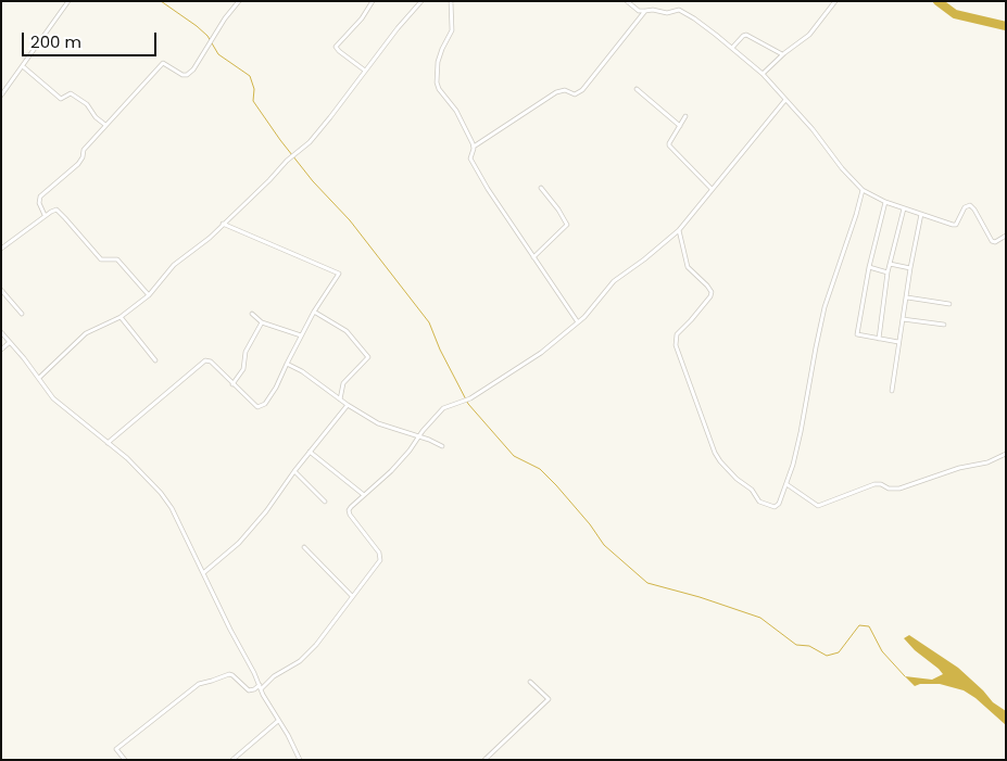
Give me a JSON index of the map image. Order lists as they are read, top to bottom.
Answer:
{
  "scale_bar": "200 m"
}
